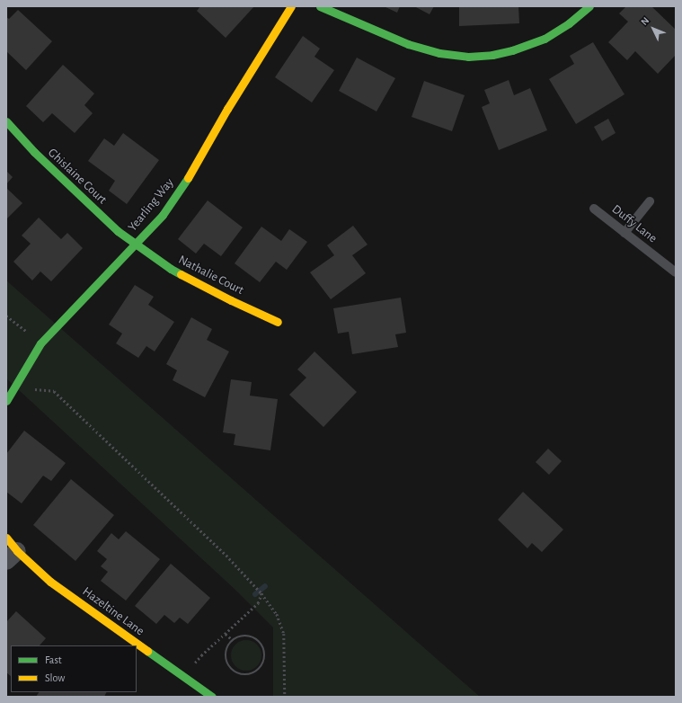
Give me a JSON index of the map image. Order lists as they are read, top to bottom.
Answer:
{
  "streets": {
    "street": [
      "Ghislaine Court",
      "Yearling Way",
      "Nathalie Court",
      "Hazeltine Lane"
    ],
    "lane": ["Duffy Lane"]
  },
  "crossings": [
    ["Ghislaine Court", "Yearling Way"],
    ["Ghislaine Court", "Nathalie Court"],
    ["Yearling Way", "Nathalie Court"]
  ],
  "legend": ["Fast", "Slow"],
  "north": "top left"
}
